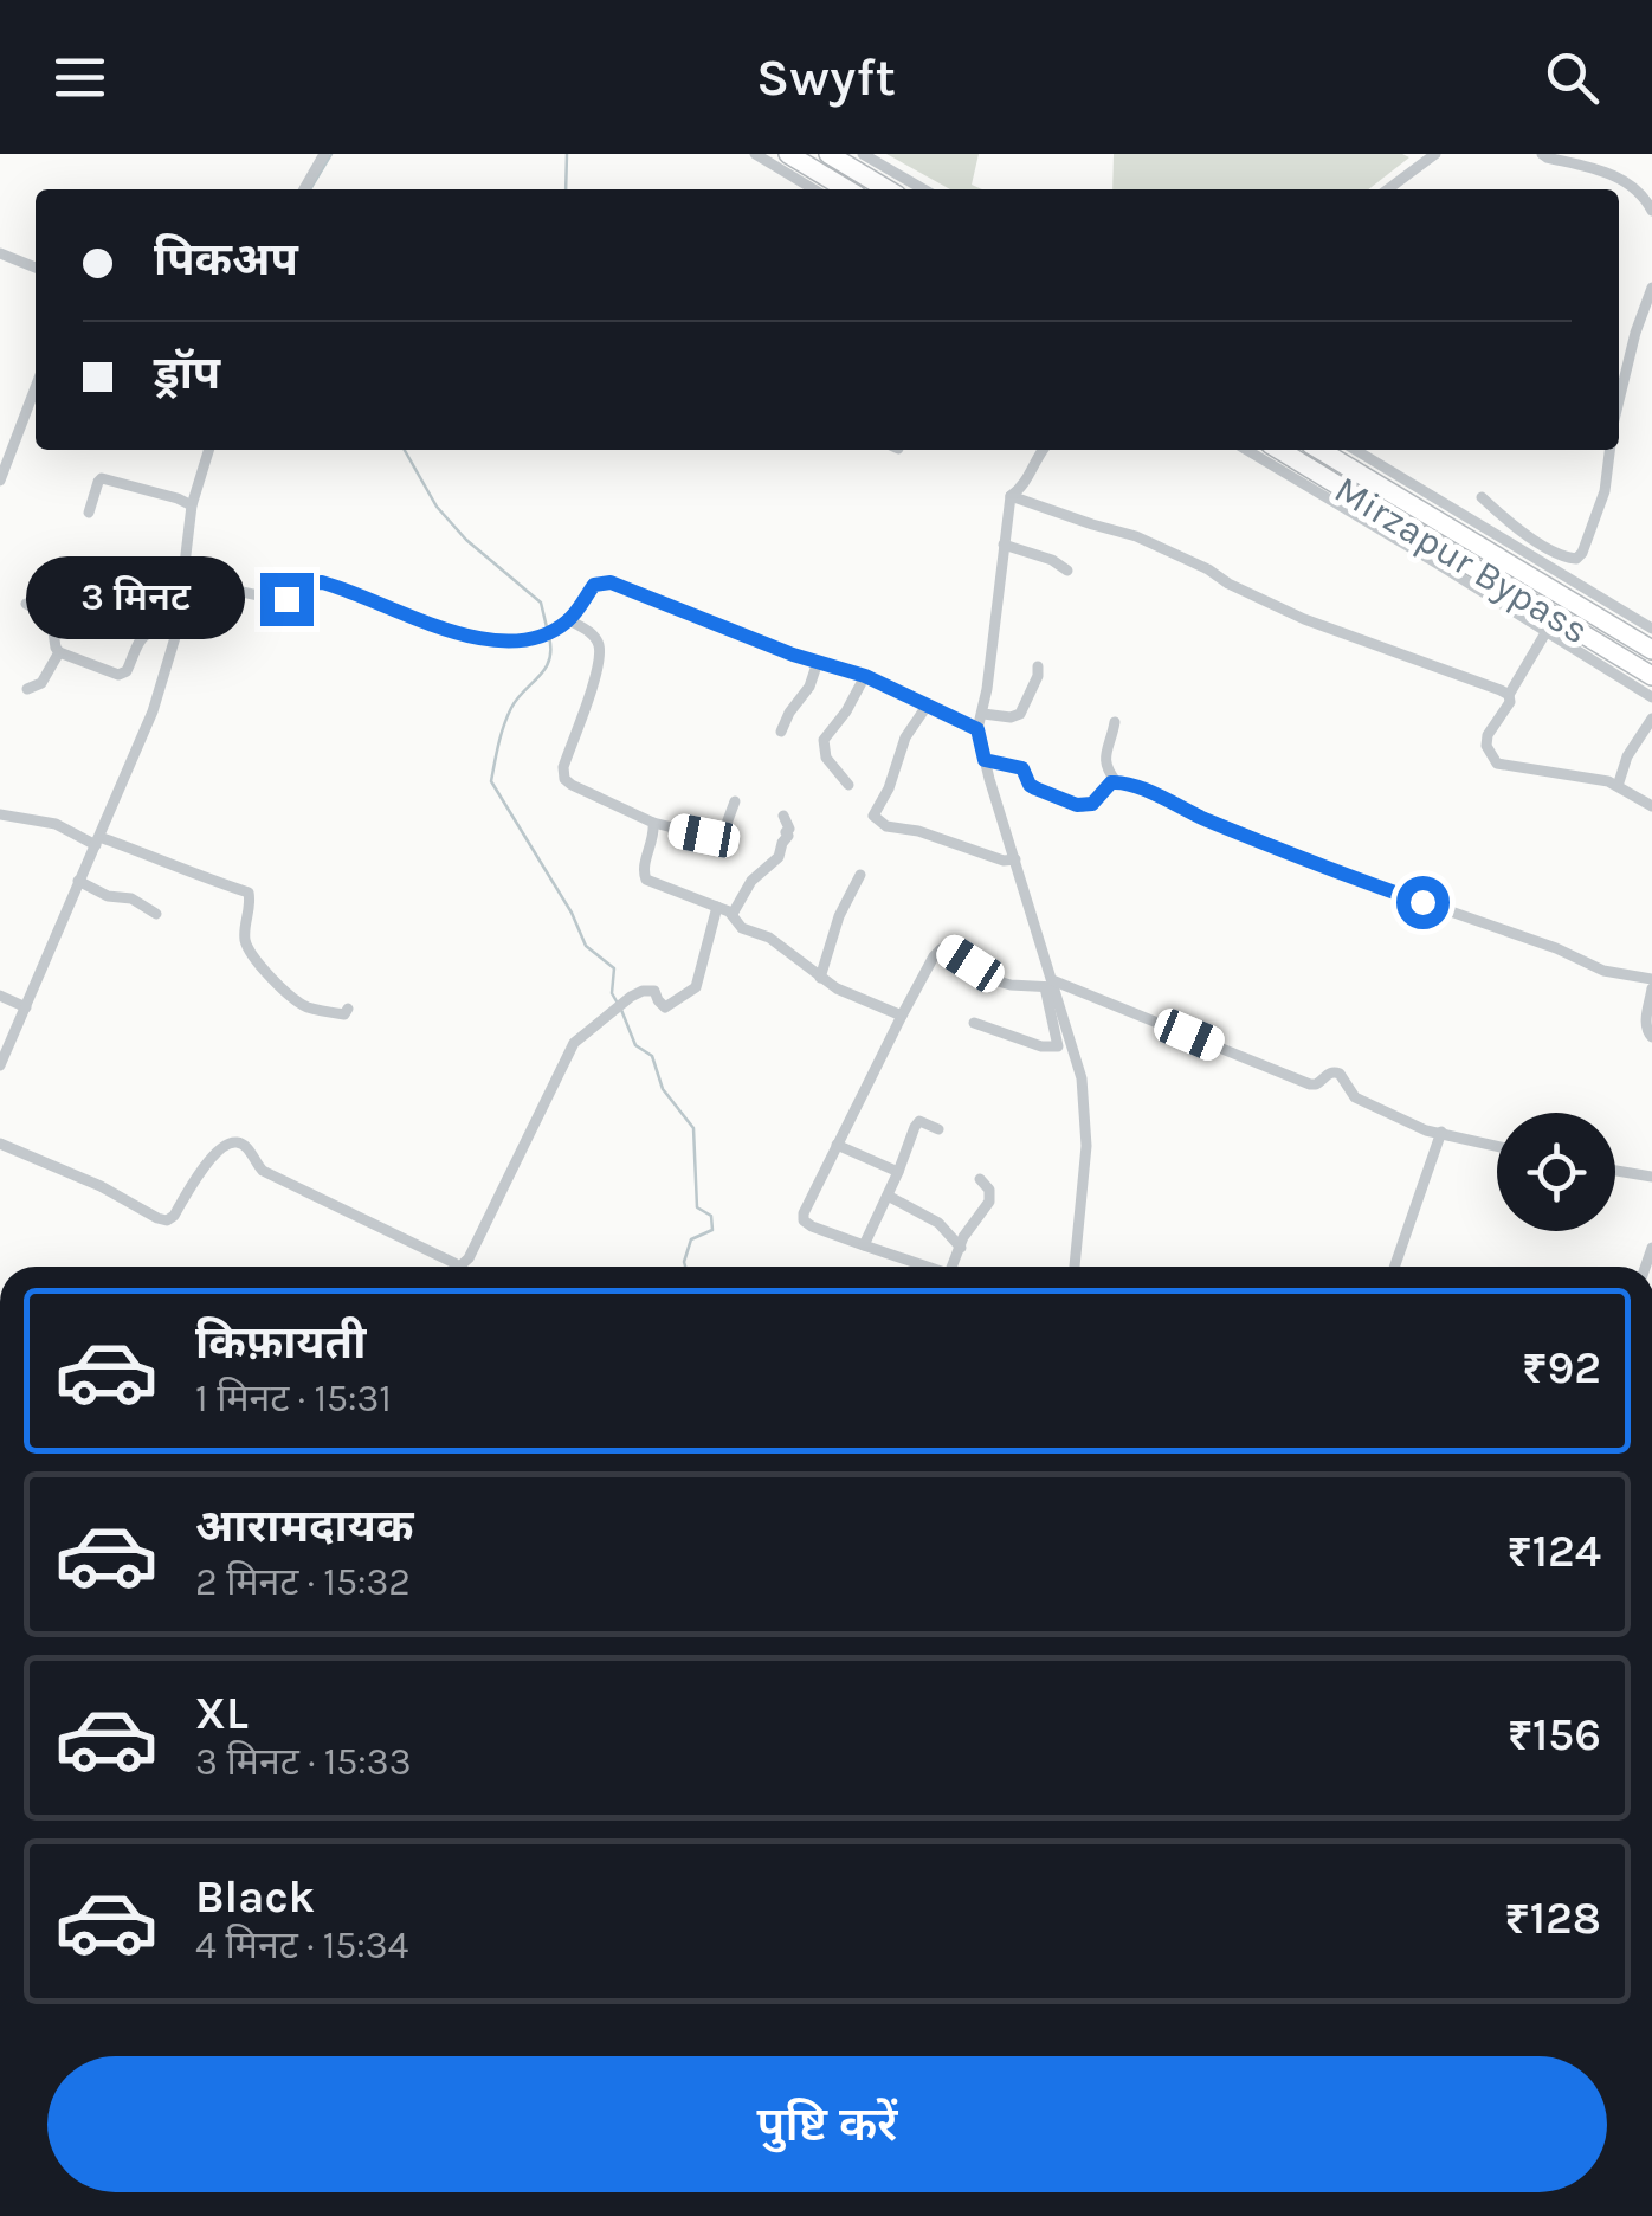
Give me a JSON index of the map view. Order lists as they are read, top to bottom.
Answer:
{
  "streets": {
    "highway": ["Mirzapur Bypass"]
  },
  "page": {
    "header": "Swyft",
    "banner": ["पिकअप", "ड्रॉप"],
    "bubble": "3 मिनट",
    "list": [
      {
        "name": "किफ़ायती",
        "note": "1 मिनट · 15:31",
        "value": "₹92"
      },
      {
        "name": "आरामदायक",
        "note": "2 मिनट · 15:32",
        "value": "₹124"
      },
      {
        "name": "XL",
        "note": "3 मिनट · 15:33",
        "value": "₹156"
      },
      {
        "name": "Black",
        "note": "4 मिनट · 15:34",
        "value": "₹128"
      }
    ],
    "buttons": "पुष्टि करें"
  }
}
